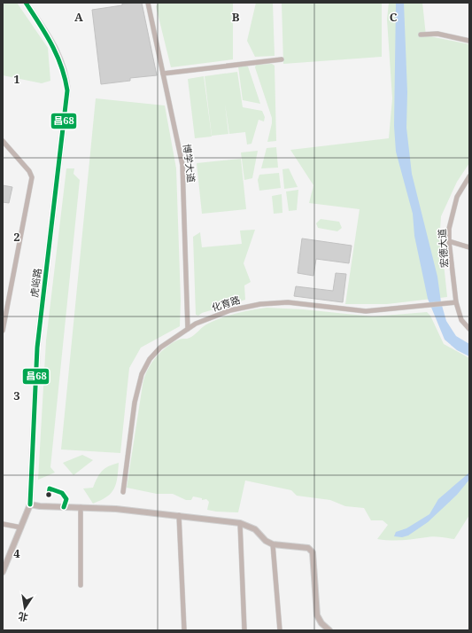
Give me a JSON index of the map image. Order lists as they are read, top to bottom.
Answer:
{
  "streets": {
    "street": [
      "博学大道",
      "宏德大道",
      "虎峪路",
      "化育路"
    ]
  },
  "crossings": [
    ["博学大道", "化育路"],
    ["宏德大道", "化育路"]
  ],
  "lines": ["transit line 昌68"],
  "north": "bottom",
  "grid": {
    "columns": ["A", "B", "C"],
    "rows": [
      "1",
      "2",
      "3",
      "4"
    ]
  }
}
